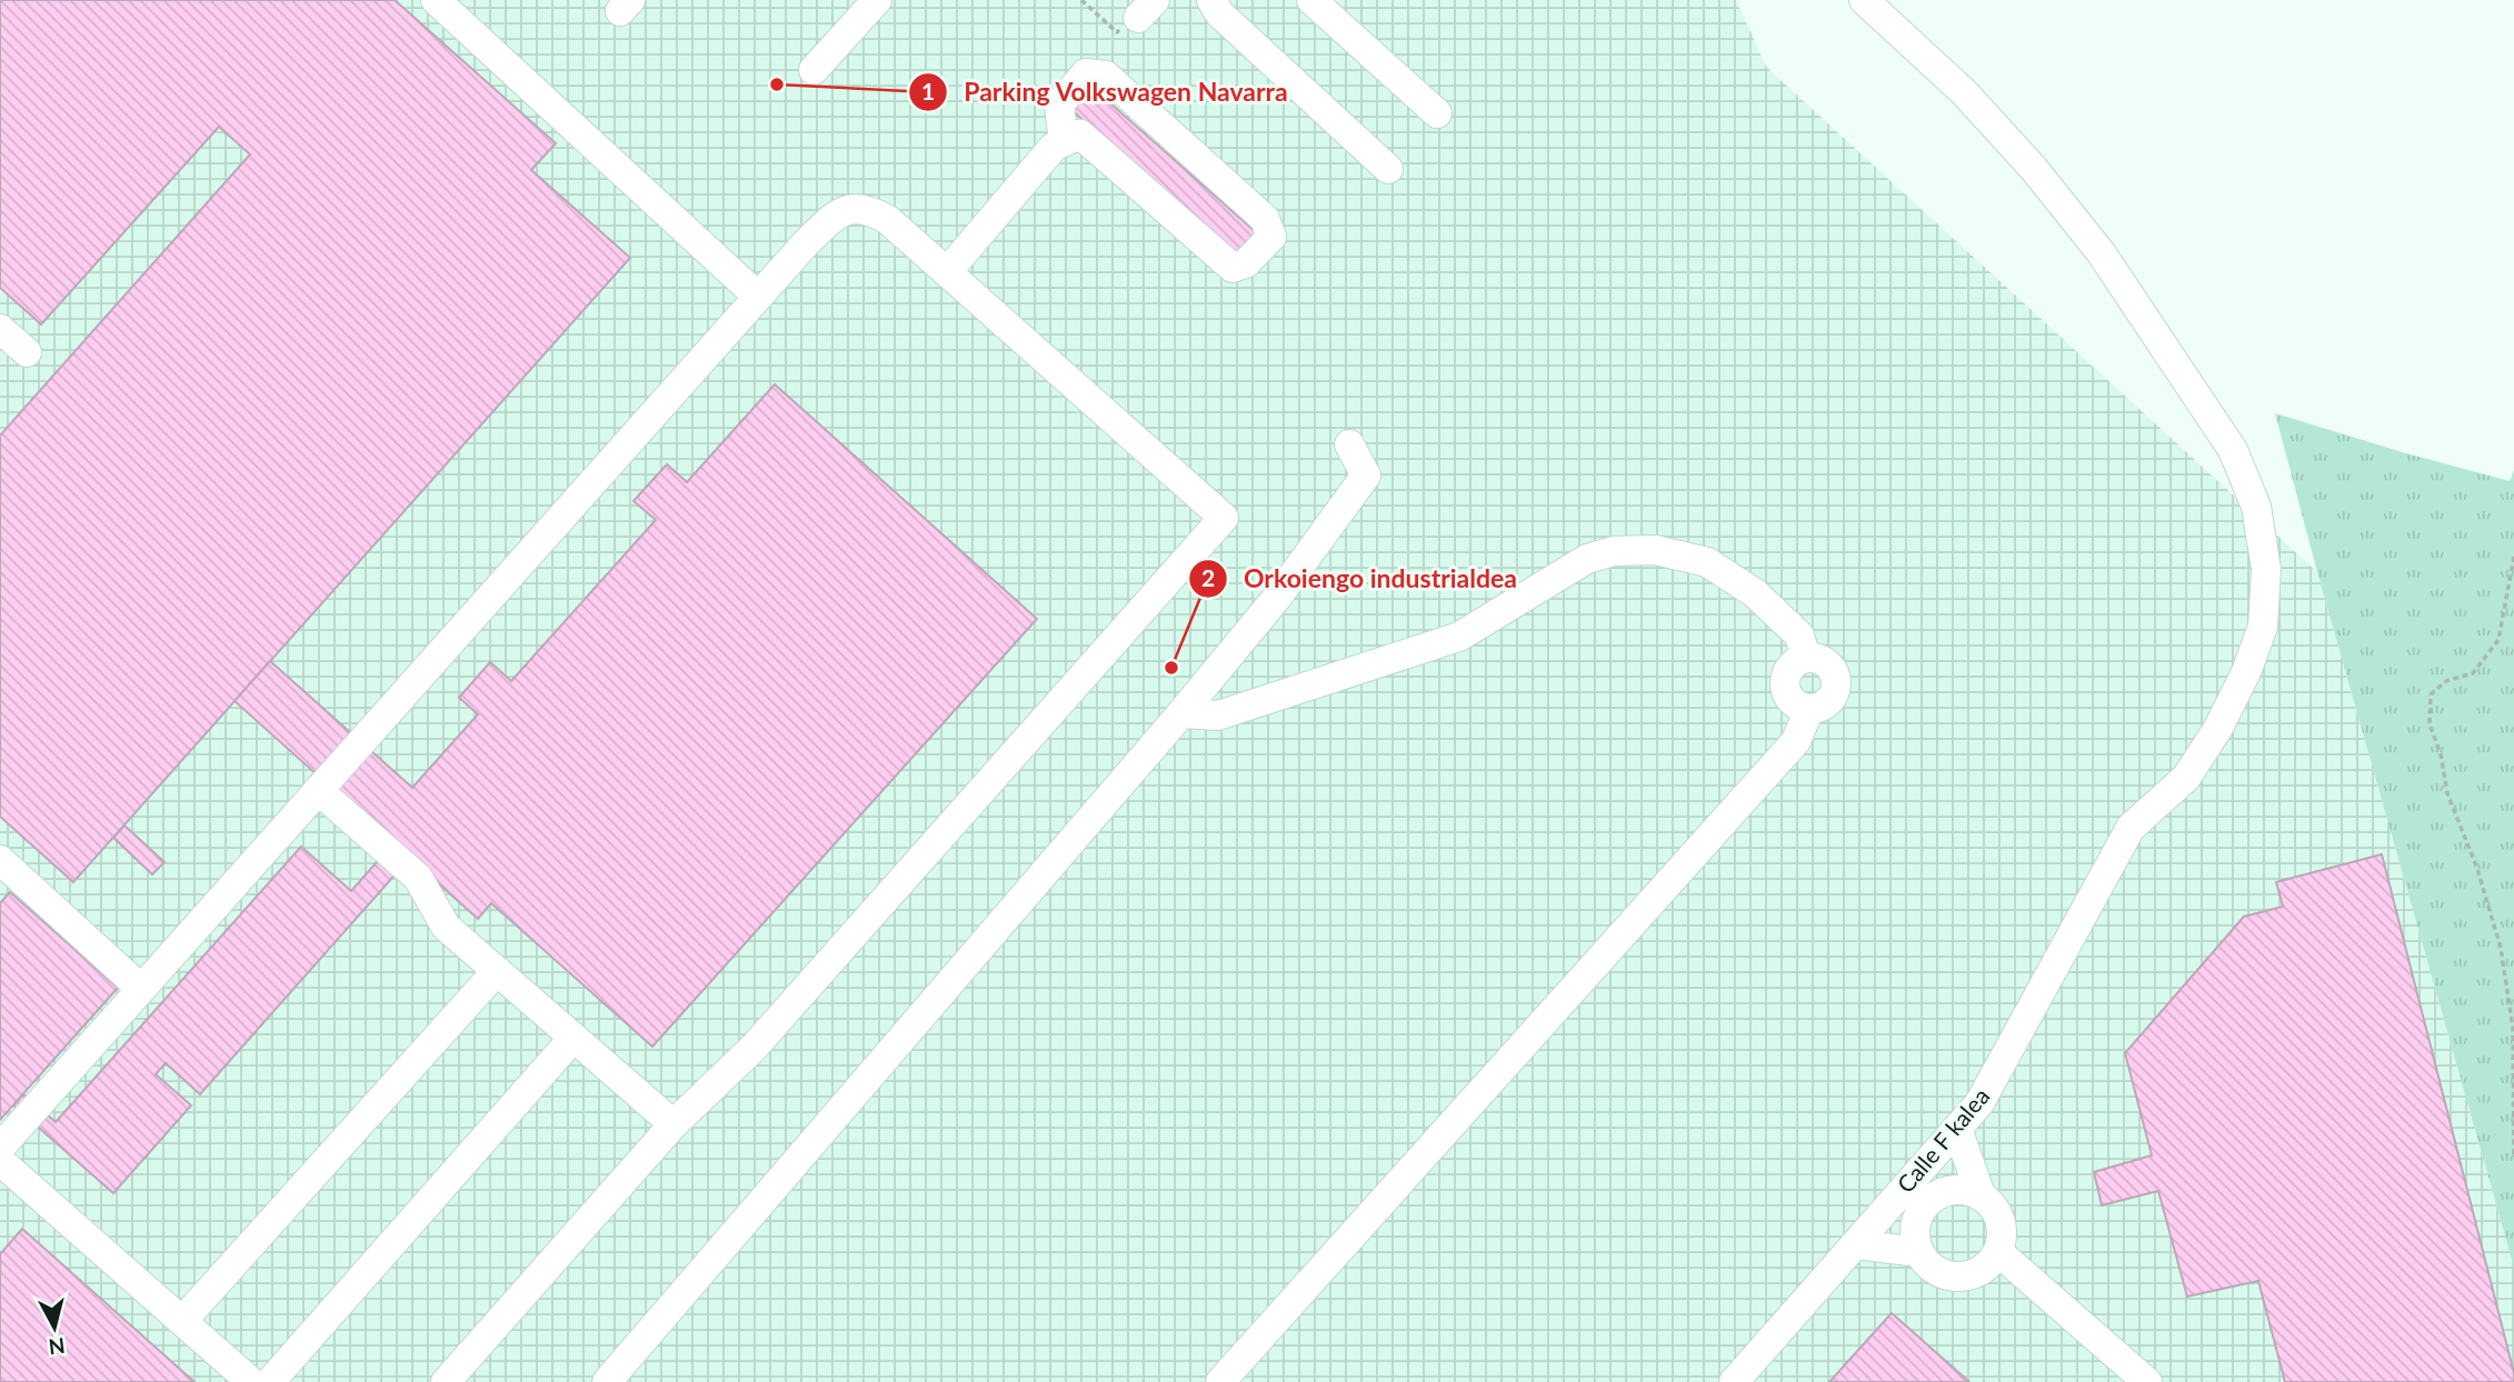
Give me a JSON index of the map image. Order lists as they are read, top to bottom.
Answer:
{
  "streets": {
    "street": ["Calle F kalea"]
  },
  "places": ["Parking Volkswagen Navarra", "Orkoiengo industrialdea"],
  "north": "bottom"
}
